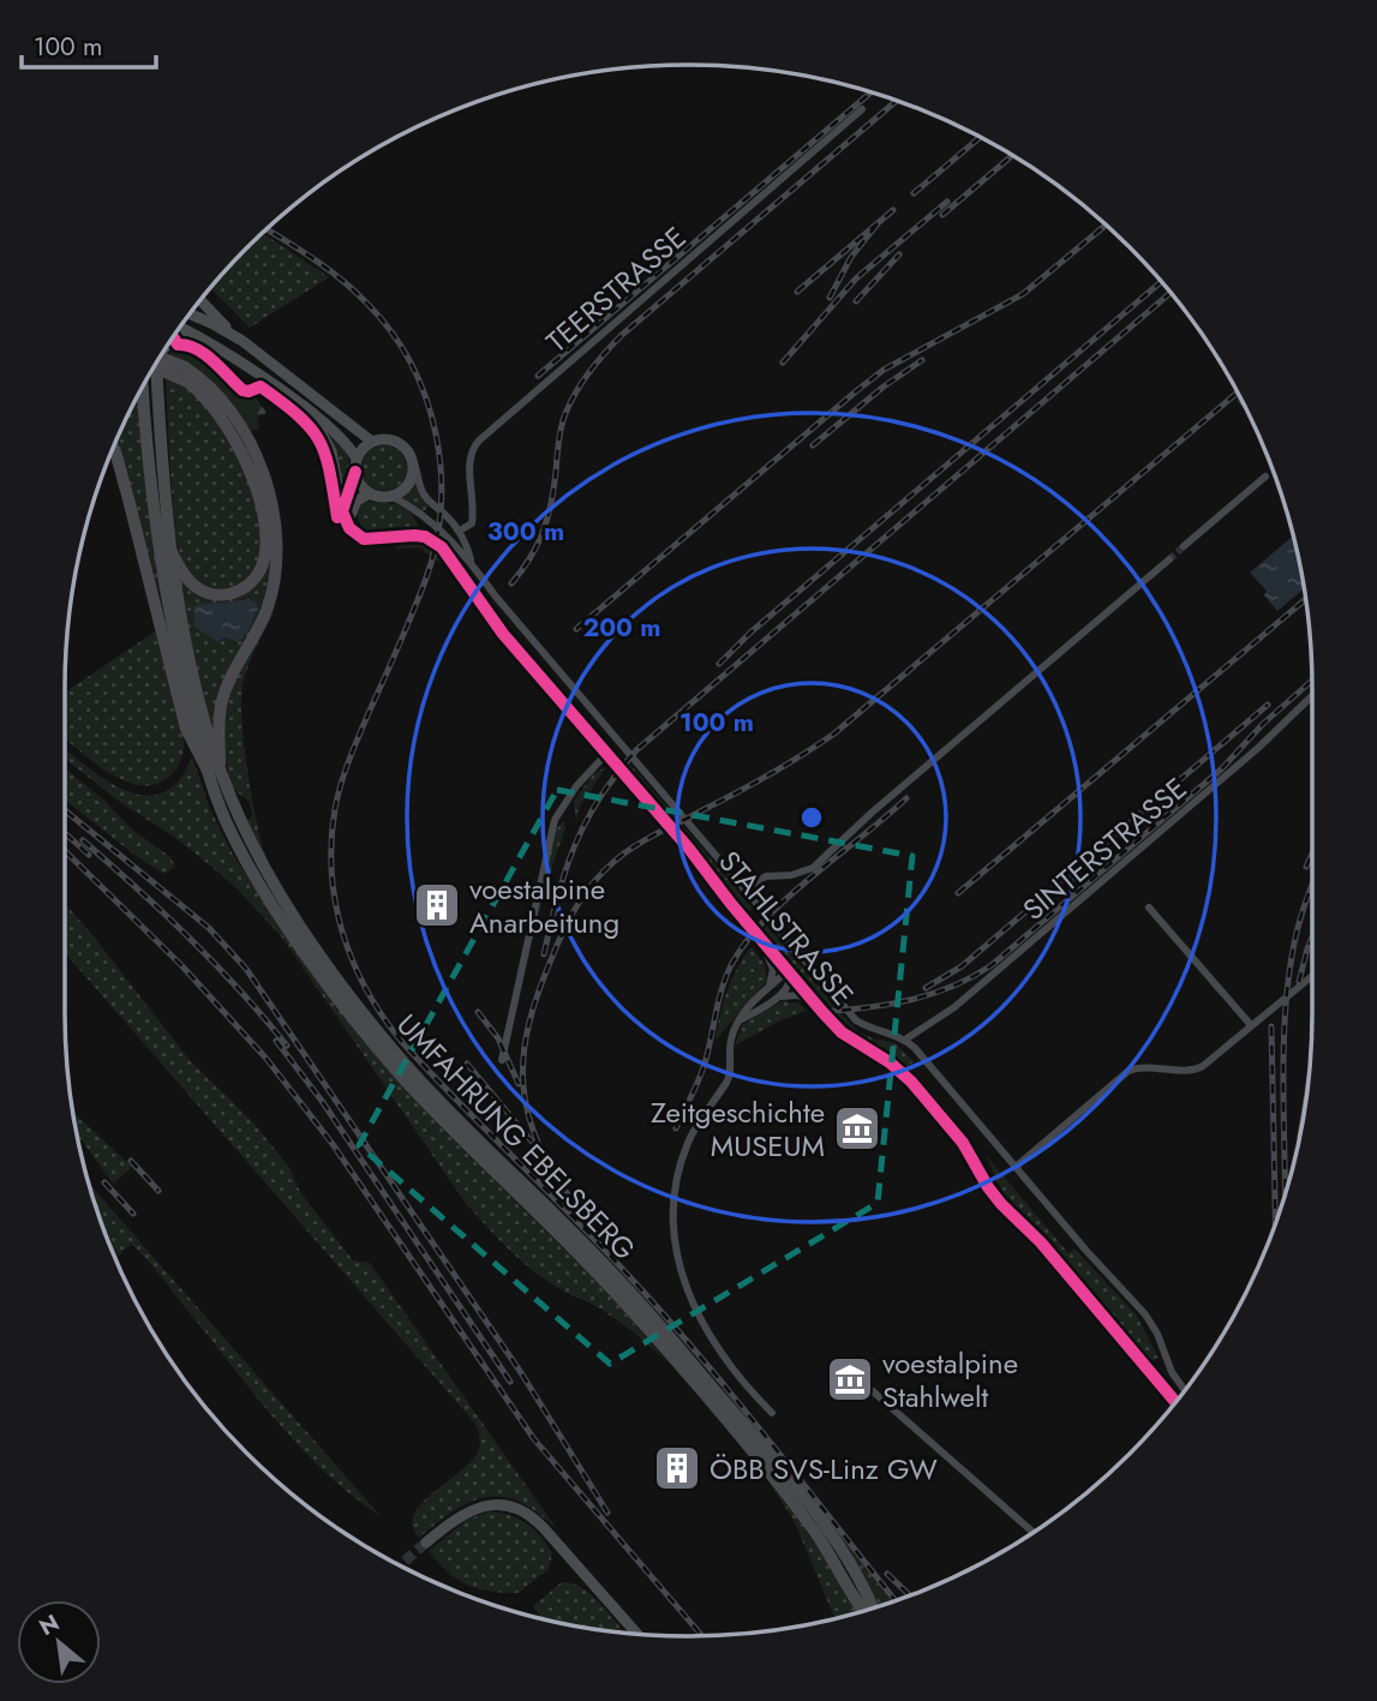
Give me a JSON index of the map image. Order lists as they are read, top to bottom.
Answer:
{
  "streets": {
    "main road": ["UMFAHRUNG EBELSBERG"],
    "street": ["TEERSTRASSE", "SINTERSTRASSE", "STAHLSTRASSE"]
  },
  "places": {
    "building": ["voestalpine Anarbeitung", "ÖBB SVS-Linz GW"],
    "museum": ["Zeitgeschichte MUSEUM", "voestalpine Stahlwelt"]
  },
  "scale_bar": "100 m",
  "north": "top left",
  "rings": ["300 m", "200 m", "100 m"]
}
